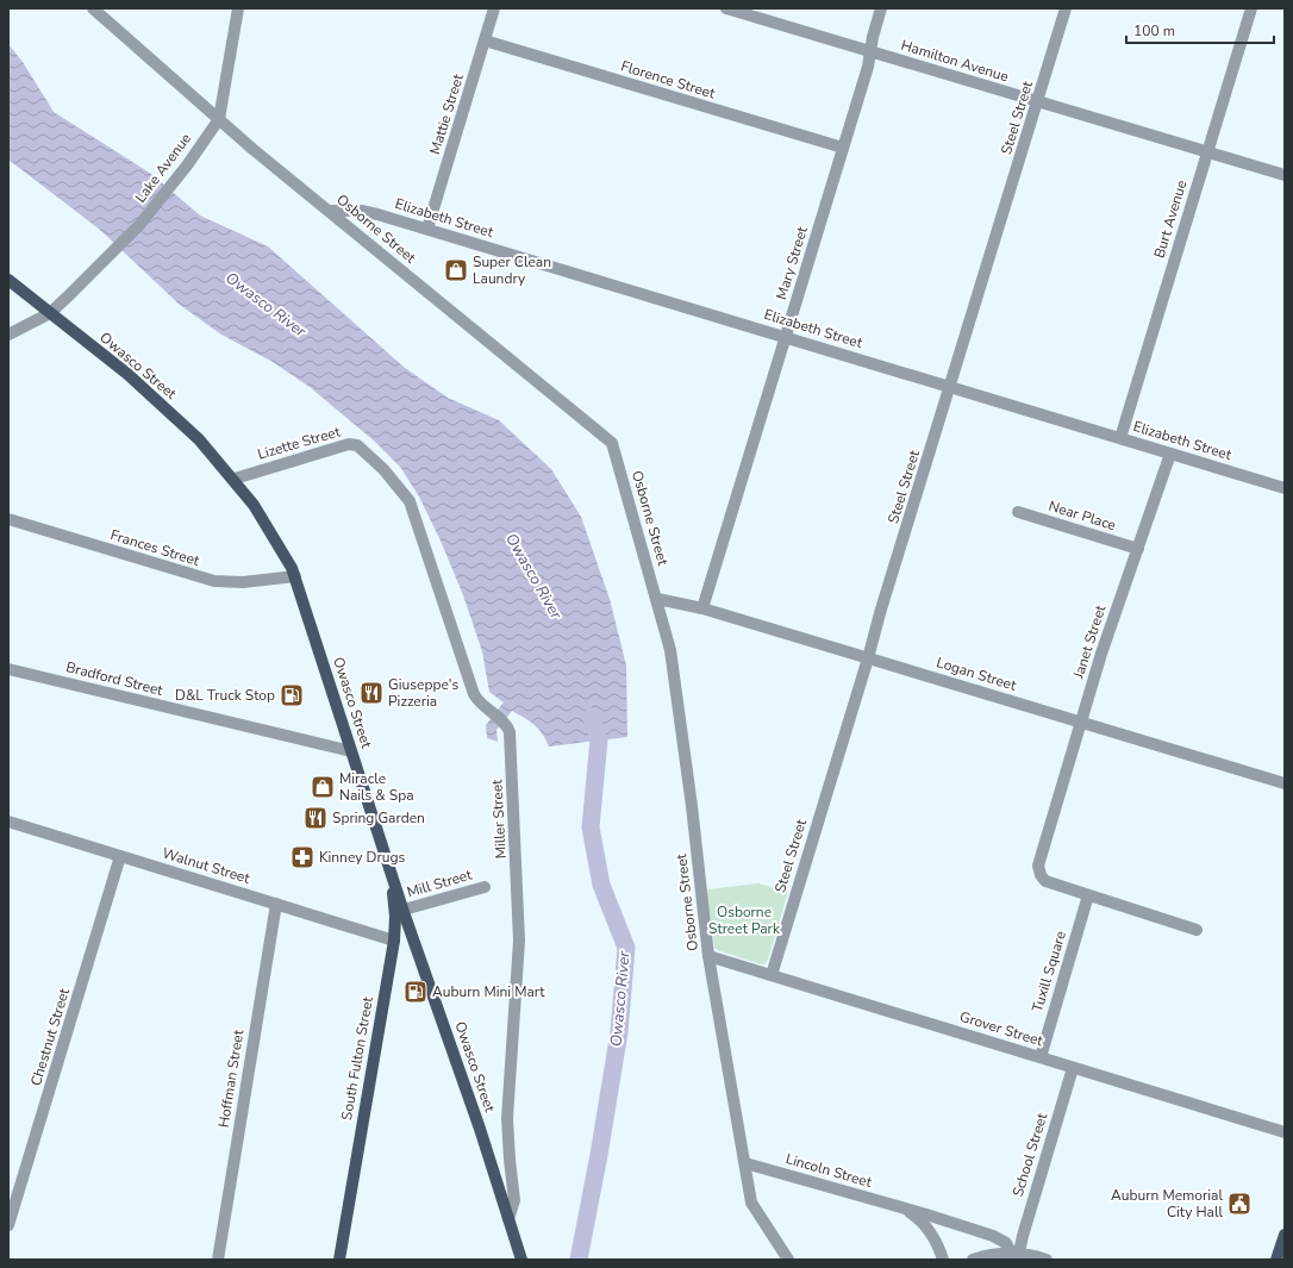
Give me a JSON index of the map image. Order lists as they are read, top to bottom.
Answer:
{
  "streets": {
    "main road": ["Owasco Street", "South Fulton Street"],
    "street": [
      "Hamilton Avenue",
      "Florence Street",
      "Mattie Street",
      "Steel Street",
      "Lake Avenue",
      "Elizabeth Street",
      "Burt Avenue",
      "Osborne Street",
      "Mary Street",
      "Lizette Street",
      "Near Place",
      "Frances Street",
      "Janet Street",
      "Logan Street",
      "Bradford Street",
      "Miller Street",
      "Walnut Street",
      "Mill Street",
      "Tuxill Square",
      "Grover Street",
      "Chestnut Street",
      "Hoffman Street",
      "School Street",
      "Lincoln Street"
    ]
  },
  "crossings": [
    ["Hamilton Avenue", "Steel Street"],
    ["Hamilton Avenue", "Burt Avenue"],
    ["Hamilton Avenue", "Mary Street"],
    ["Florence Street", "Mattie Street"],
    ["Florence Street", "Mary Street"],
    ["Mattie Street", "Elizabeth Street"],
    ["Steel Street", "Elizabeth Street"],
    ["Steel Street", "Logan Street"],
    ["Steel Street", "Grover Street"],
    ["Lake Avenue", "Osborne Street"],
    ["Lake Avenue", "Owasco Street"],
    ["Elizabeth Street", "Burt Avenue"],
    ["Elizabeth Street", "Osborne Street"],
    ["Elizabeth Street", "Mary Street"],
    ["Elizabeth Street", "Janet Street"],
    ["Osborne Street", "Logan Street"],
    ["Osborne Street", "Grover Street"],
    ["Osborne Street", "Lincoln Street"],
    ["Mary Street", "Logan Street"],
    ["Owasco Street", "Lizette Street"],
    ["Owasco Street", "Frances Street"],
    ["Owasco Street", "Bradford Street"],
    ["Owasco Street", "Miller Street"],
    ["Owasco Street", "Mill Street"],
    ["Owasco Street", "South Fulton Street"],
    ["Lizette Street", "Miller Street"],
    ["Near Place", "Janet Street"],
    ["Janet Street", "Logan Street"],
    ["Janet Street", "Tuxill Square"],
    ["Walnut Street", "Chestnut Street"],
    ["Walnut Street", "South Fulton Street"],
    ["Walnut Street", "Hoffman Street"],
    ["Tuxill Square", "Grover Street"],
    ["Grover Street", "School Street"],
    ["School Street", "Lincoln Street"]
  ],
  "water": ["Owasco River"],
  "parks": ["Osborne Street Park"],
  "places": {
    "shop": ["Super Clean Laundry", "Miracle Nails & Spa"],
    "restaurant": ["Giuseppe's Pizzeria", "Spring Garden"],
    "fuel station": ["D&L Truck Stop", "Auburn Mini Mart"],
    "pharmacy": ["Kinney Drugs"],
    "public building": ["Auburn Memorial City Hall"]
  },
  "scale_bar": "100 m"
}
